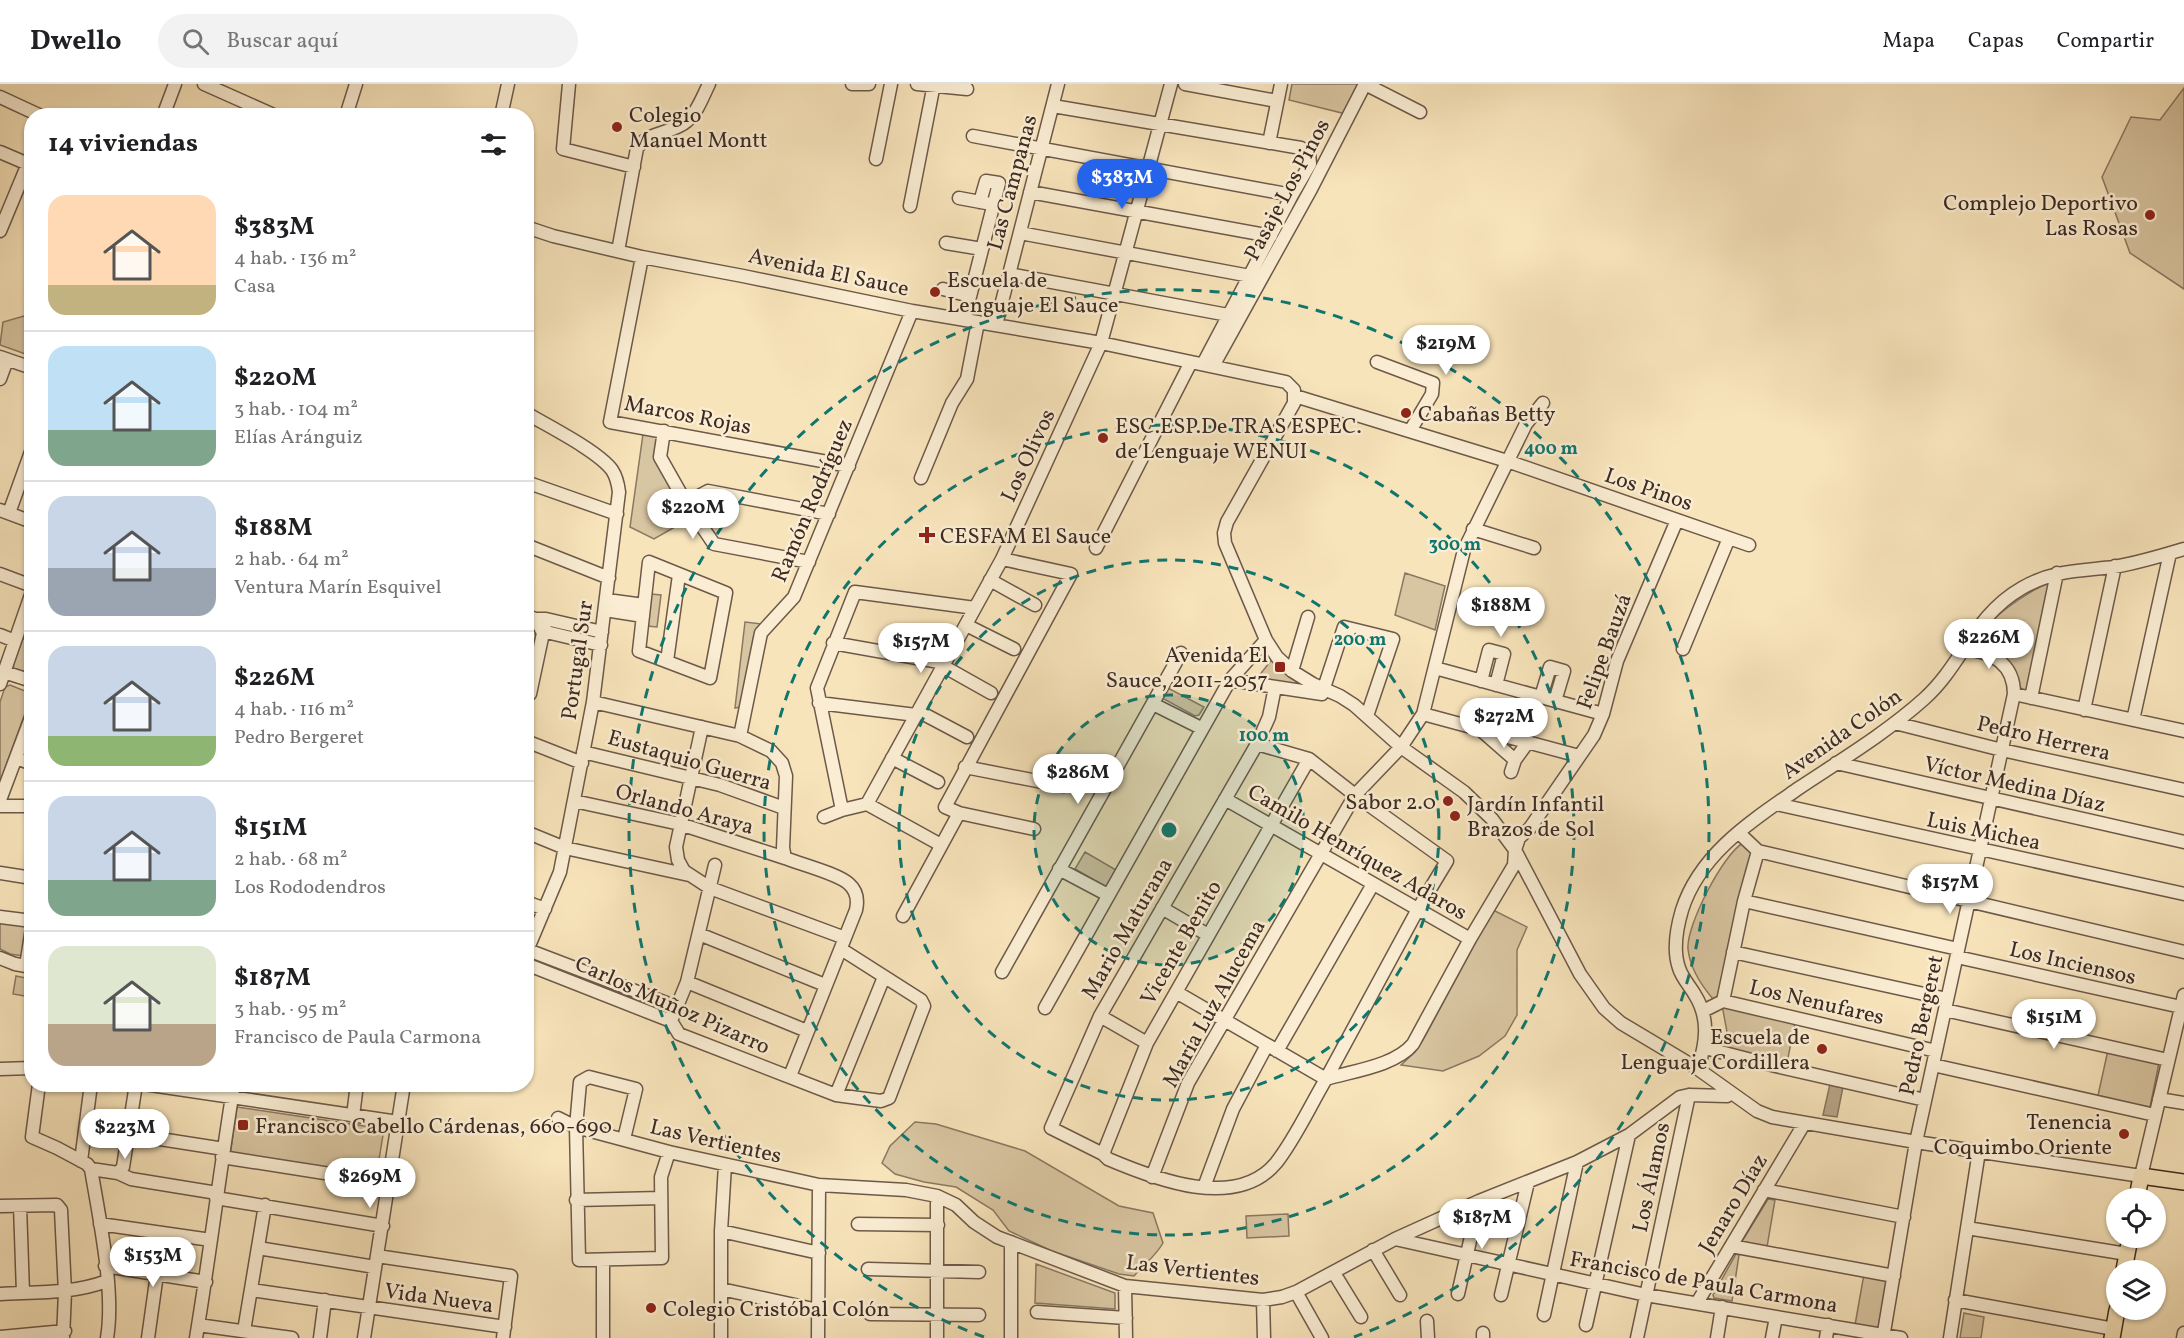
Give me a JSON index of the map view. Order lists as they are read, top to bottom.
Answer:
{
  "streets": {
    "street": [
      "Las Campanas",
      "Pasaje Los Pinos",
      "Avenida El Sauce",
      "Marcos Rojas",
      "Los Olivos",
      "Los Pinos",
      "Ramón Rodríguez",
      "Felipe Bauzá",
      "Portugal Sur",
      "Avenida Colón",
      "Pedro Herrera",
      "Eustaquio Guerra",
      "Víctor Medina Díaz",
      "Orlando Araya",
      "Luis Michea",
      "Camilo Henríquez Adaros",
      "Mario Maturana",
      "Vicente Benito",
      "Los Inciensos",
      "Los Nenufares",
      "María Luz Alucema",
      "Carlos Muñoz Pizarro",
      "Pedro Bergeret",
      "Las Vertientes",
      "Los Álamos",
      "Jenaro Díaz",
      "Francisco de Paula Carmona",
      "Vida Nueva"
    ]
  },
  "crossings": [
    ["Las Campanas", "Avenida El Sauce"],
    ["Pasaje Los Pinos", "Avenida El Sauce"],
    ["Avenida El Sauce", "Marcos Rojas"],
    ["Avenida El Sauce", "Los Olivos"],
    ["Avenida El Sauce", "Los Pinos"],
    ["Avenida El Sauce", "Ramón Rodríguez"],
    ["Marcos Rojas", "Ramón Rodríguez"],
    ["Los Pinos", "Felipe Bauzá"],
    ["Los Pinos", "María Luz Alucema"],
    ["Felipe Bauzá", "Camilo Henríquez Adaros"],
    ["Portugal Sur", "Eustaquio Guerra"],
    ["Portugal Sur", "Orlando Araya"],
    ["Avenida Colón", "Pedro Herrera"],
    ["Avenida Colón", "Víctor Medina Díaz"],
    ["Avenida Colón", "Luis Michea"],
    ["Pedro Herrera", "Pedro Bergeret"],
    ["Víctor Medina Díaz", "Pedro Bergeret"],
    ["Orlando Araya", "Carlos Muñoz Pizarro"],
    ["Luis Michea", "Pedro Bergeret"],
    ["Camilo Henríquez Adaros", "Mario Maturana"],
    ["Camilo Henríquez Adaros", "Vicente Benito"],
    ["Camilo Henríquez Adaros", "María Luz Alucema"],
    ["Mario Maturana", "Vicente Benito"],
    ["Los Inciensos", "Pedro Bergeret"],
    ["Los Nenufares", "Pedro Bergeret"],
    ["Pedro Bergeret", "Francisco de Paula Carmona"],
    ["Las Vertientes", "Los Álamos"],
    ["Las Vertientes", "Francisco de Paula Carmona"],
    ["Los Álamos", "Francisco de Paula Carmona"],
    ["Jenaro Díaz", "Francisco de Paula Carmona"]
  ],
  "places": {
    "other": [
      "Colegio Manuel Montt",
      "Complejo Deportivo Las Rosas",
      "Escuela de Lenguaje El Sauce",
      "Cabañas Betty",
      "ESC.ESP.De TRAS ESPEC. de Lenguaje WENUI",
      "Sabor 2.0",
      "Jardín Infantil Brazos de Sol",
      "Escuela de Lenguaje Cordillera",
      "Tenencia Coquimbo Oriente",
      "Colegio Cristóbal Colón"
    ],
    "health": ["CESFAM El Sauce"],
    "transit": ["Avenida El Sauce, 2011-2057", "Francisco Cabello Cárdenas, 660-690"]
  },
  "page": {
    "header": "Dwello",
    "search": "Buscar aquí",
    "nav": ["Mapa", "Capas", "Compartir"],
    "heading": "14 viviendas",
    "price": [
      "$383M",
      "$219M",
      "$220M",
      "$188M",
      "$226M",
      "$157M",
      "$272M",
      "$286M",
      "$157M",
      "$151M",
      "$223M",
      "$269M",
      "$187M",
      "$153M"
    ],
    "list": [
      {
        "name": "$383M",
        "note": "4 hab. · 136 m² · Casa"
      },
      {
        "name": "$220M",
        "note": "3 hab. · 104 m² · Elías Aránguiz"
      },
      {
        "name": "$188M",
        "note": "2 hab. · 64 m² · Ventura Marín Esquivel"
      },
      {
        "name": "$226M",
        "note": "4 hab. · 116 m² · Pedro Bergeret"
      },
      {
        "name": "$151M",
        "note": "2 hab. · 68 m² · Los Rododendros"
      },
      {
        "name": "$187M",
        "note": "3 hab. · 95 m² · Francisco de Paula Carmona"
      }
    ]
  },
  "rings": [
    "400 m",
    "300 m",
    "200 m",
    "100 m"
  ]
}
